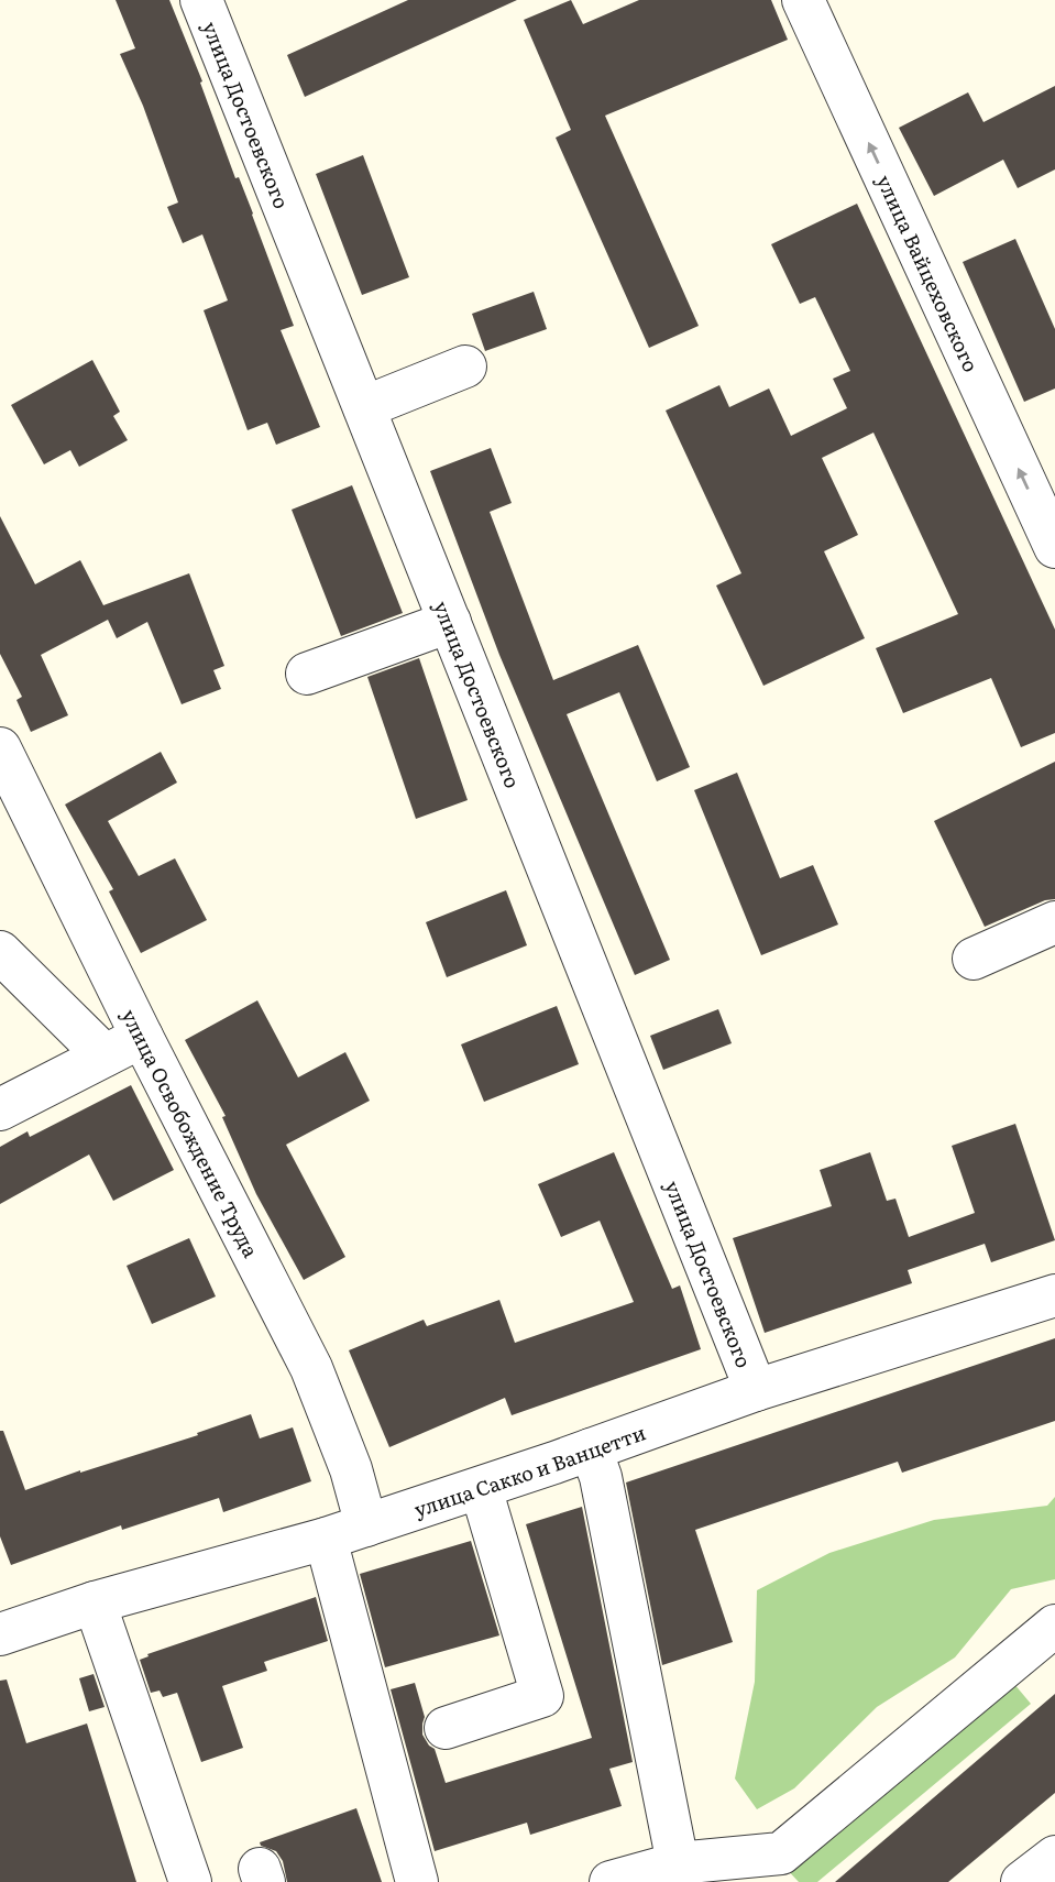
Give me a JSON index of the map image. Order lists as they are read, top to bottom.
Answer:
{
  "streets": {
    "street": [
      "улица Достоевского",
      "улица Вайцеховского",
      "улица Освобождение Труда",
      "улица Сакко и Ванцетти"
    ]
  },
  "crossings": [
    ["улица Достоевского", "улица Сакко и Ванцетти"],
    ["улица Освобождение Труда", "улица Сакко и Ванцетти"]
  ],
  "one_way": ["улица Вайцеховского"]
}
